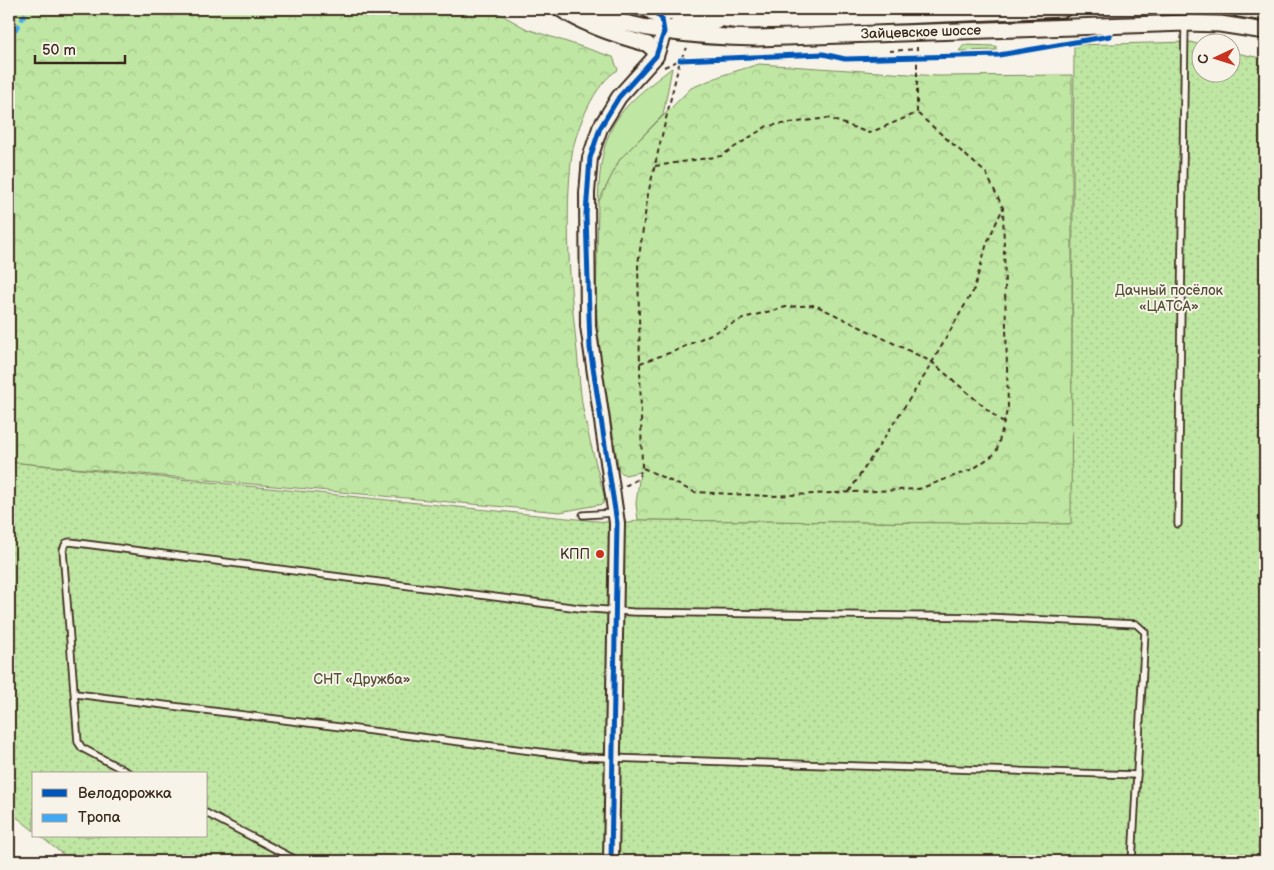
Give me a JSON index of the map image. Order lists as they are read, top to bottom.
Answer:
{
  "streets": {
    "main road": ["Зайцевское шоссе"]
  },
  "parks": ["Дачный посёлок «ЦАТСА»", "СНТ «Дружба»"],
  "places": ["КПП"],
  "legend": ["Велодорожка", "Тропа"],
  "scale_bar": "50 m",
  "north": "left"
}
